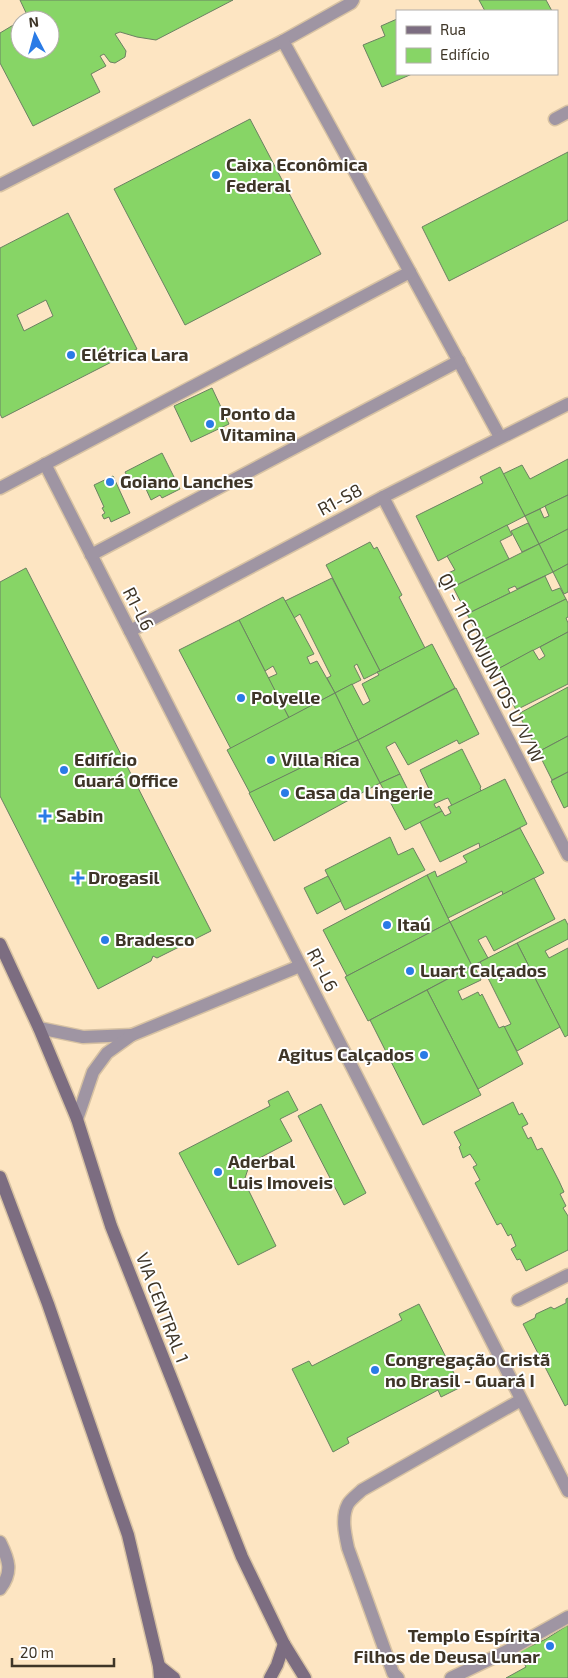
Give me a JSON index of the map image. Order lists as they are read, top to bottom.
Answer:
{
  "streets": {
    "main road": ["VIA CENTRAL 1"],
    "street": ["R1-S8", "R1-L6", "QI - 11 CONJUNTOS U/V/W"]
  },
  "crossings": [
    ["R1-S8", "R1-L6"],
    ["R1-S8", "QI - 11 CONJUNTOS U/V/W"]
  ],
  "places": {
    "other": [
      "Caixa Econômica Federal",
      "Elétrica Lara",
      "Ponto da Vitamina",
      "Goiano Lanches",
      "Polyelle",
      "Villa Rica",
      "Edifício Guará Office",
      "Casa da Lingerie",
      "Itaú",
      "Bradesco",
      "Luart Calçados",
      "Agitus Calçados",
      "Aderbal Luis Imoveis",
      "Congregação Cristã no Brasil - Guará I",
      "Templo Espírita Filhos de Deusa Lunar"
    ],
    "health": ["Sabin", "Drogasil"]
  },
  "legend": ["Rua", "Edifício"],
  "scale_bar": "20 m",
  "north": "top"
}
